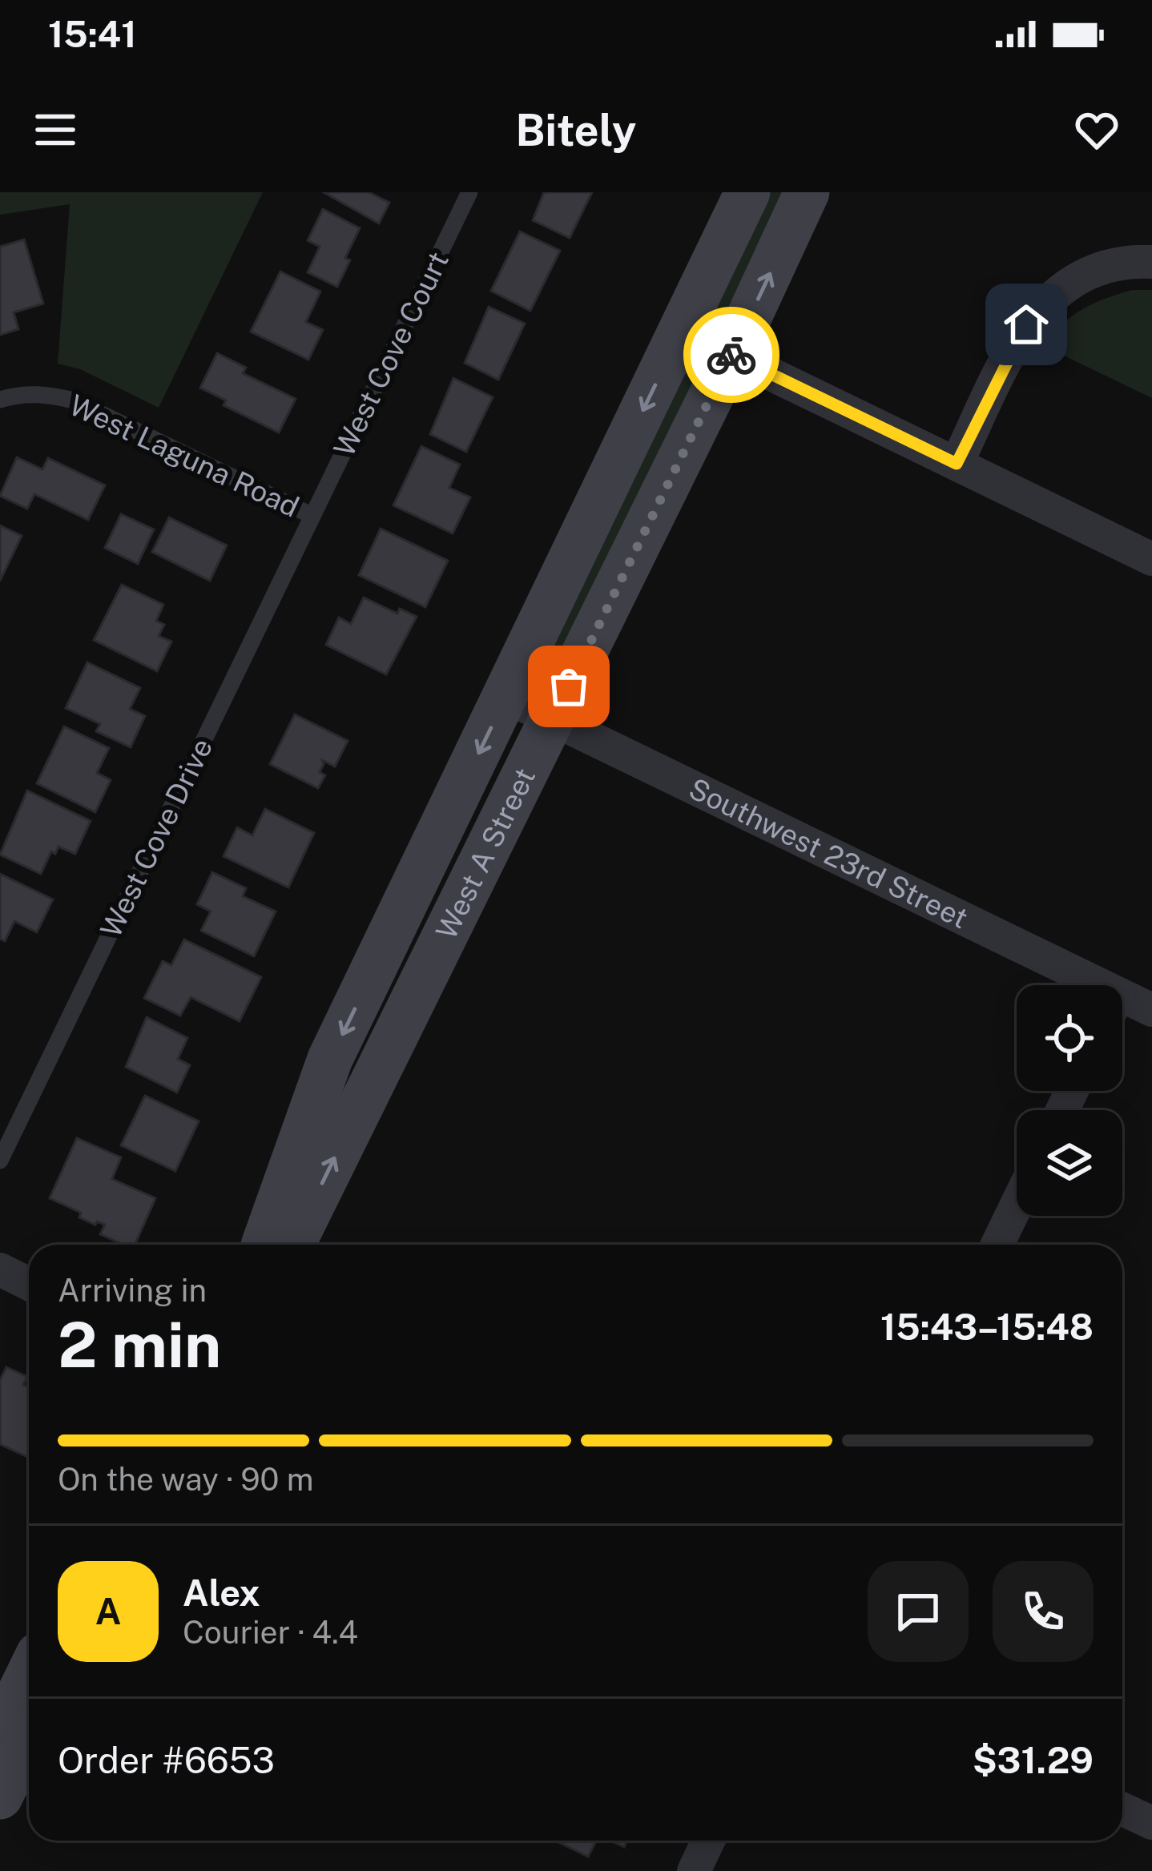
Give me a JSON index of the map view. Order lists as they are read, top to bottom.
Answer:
{
  "streets": {
    "main road": ["West A Street"],
    "street": ["Southwest 23rd Street"],
    "lane": ["West Cove Court", "West Laguna Road", "West Cove Drive"]
  },
  "crossings": [
    ["West Cove Court", "West Laguna Road"],
    ["West Cove Court", "West Cove Drive"],
    ["West Laguna Road", "West Cove Drive"],
    ["Southwest 23rd Street", "West A Street"]
  ],
  "page": {
    "status": "15:41",
    "header": "Bitely",
    "heading": ["2 min", "Arriving in", "15:43–15:48"],
    "panel": [
      "Alex",
      "Courier · 4.4",
      "Order #6653",
      "$31.29"
    ],
    "bar": "On the way · 90 m",
    "round": "A"
  }
}
